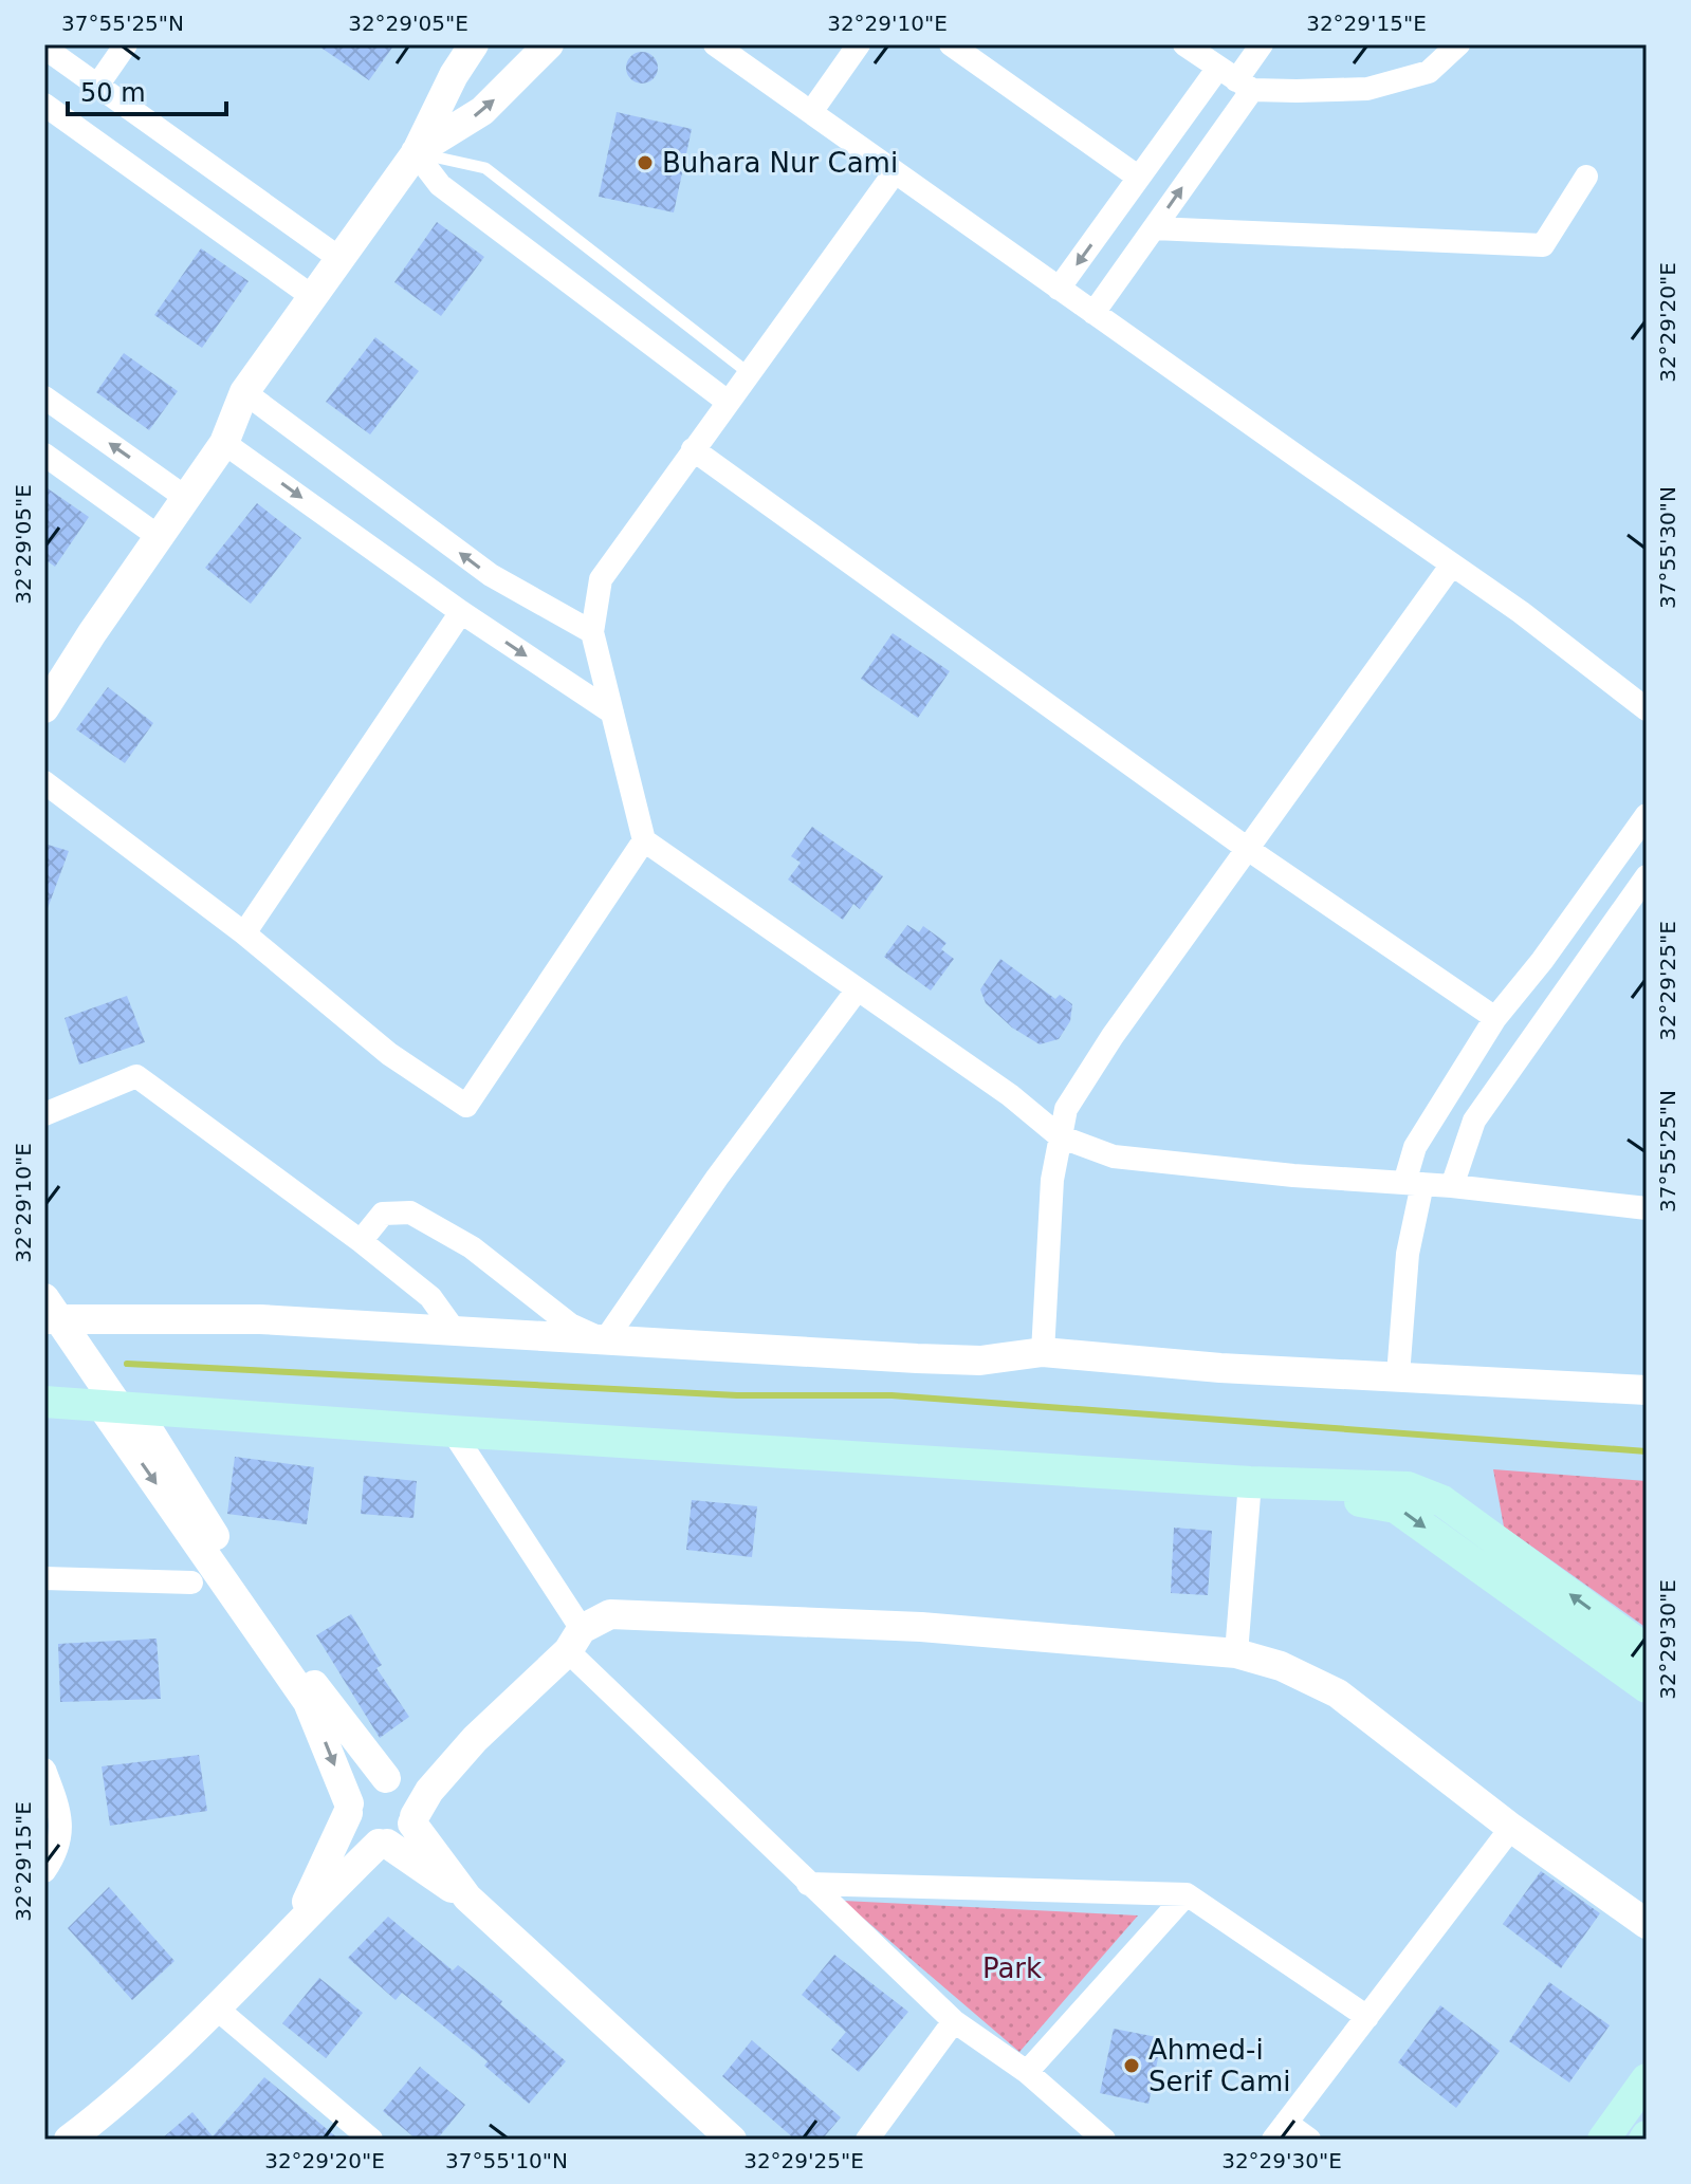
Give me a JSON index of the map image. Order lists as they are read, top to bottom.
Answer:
{
  "parks": ["Park"],
  "places": ["Buhara Nur Cami", "Ahmed-i Serif Cami"],
  "scale_bar": "50 m",
  "coordinates": [
    "37°55'25\"N",
    "32°29'05\"E",
    "32°29'10\"E",
    "32°29'15\"E",
    "32°29'20\"E",
    "37°55'30\"N",
    "32°29'25\"E",
    "32°29'30\"E",
    "37°55'10\"N"
  ]
}
